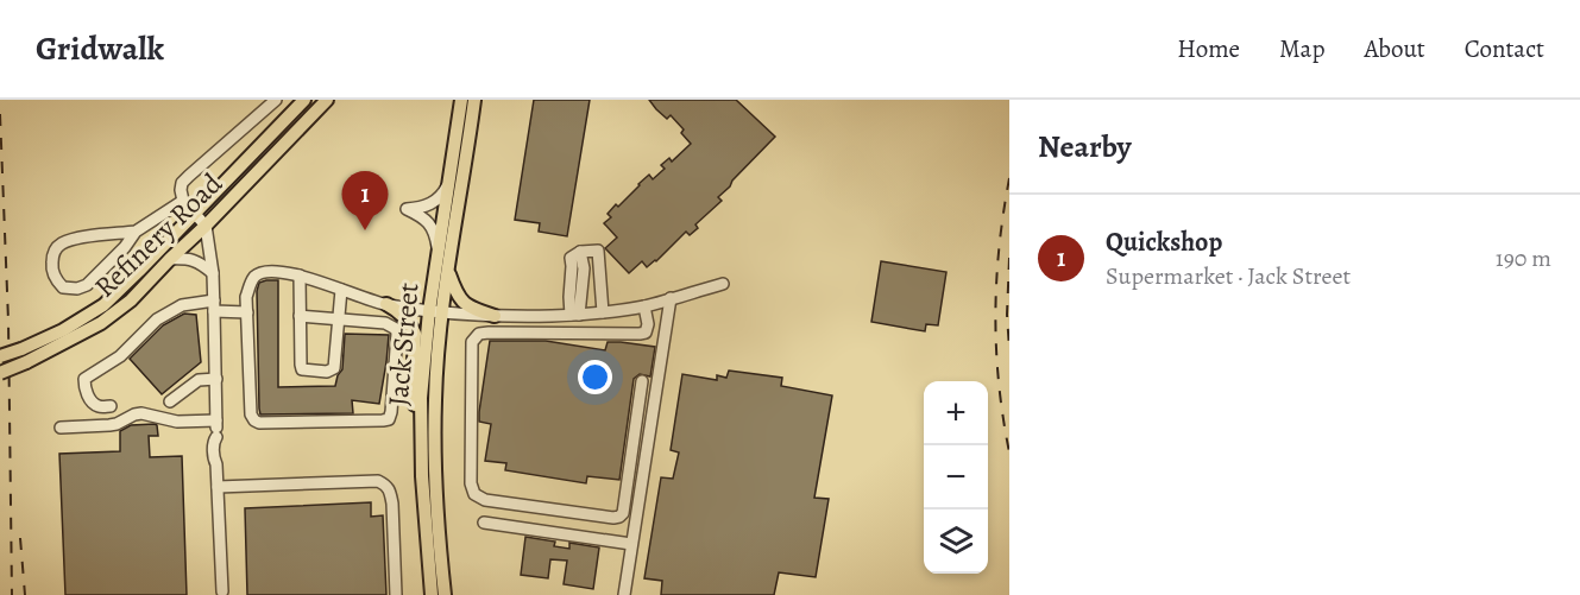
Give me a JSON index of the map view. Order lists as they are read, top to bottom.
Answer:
{
  "streets": {
    "main road": ["Refinery Road", "Jack Street"]
  },
  "page": {
    "header": "Gridwalk",
    "nav": [
      "Home",
      "Map",
      "About",
      "Contact"
    ],
    "heading": "Nearby",
    "pins": "1",
    "list": [
      {
        "mark": "1",
        "name": "Quickshop",
        "note": "Supermarket · Jack Street",
        "value": "190 m"
      }
    ],
    "map_buttons": ["+", "−"]
  }
}
